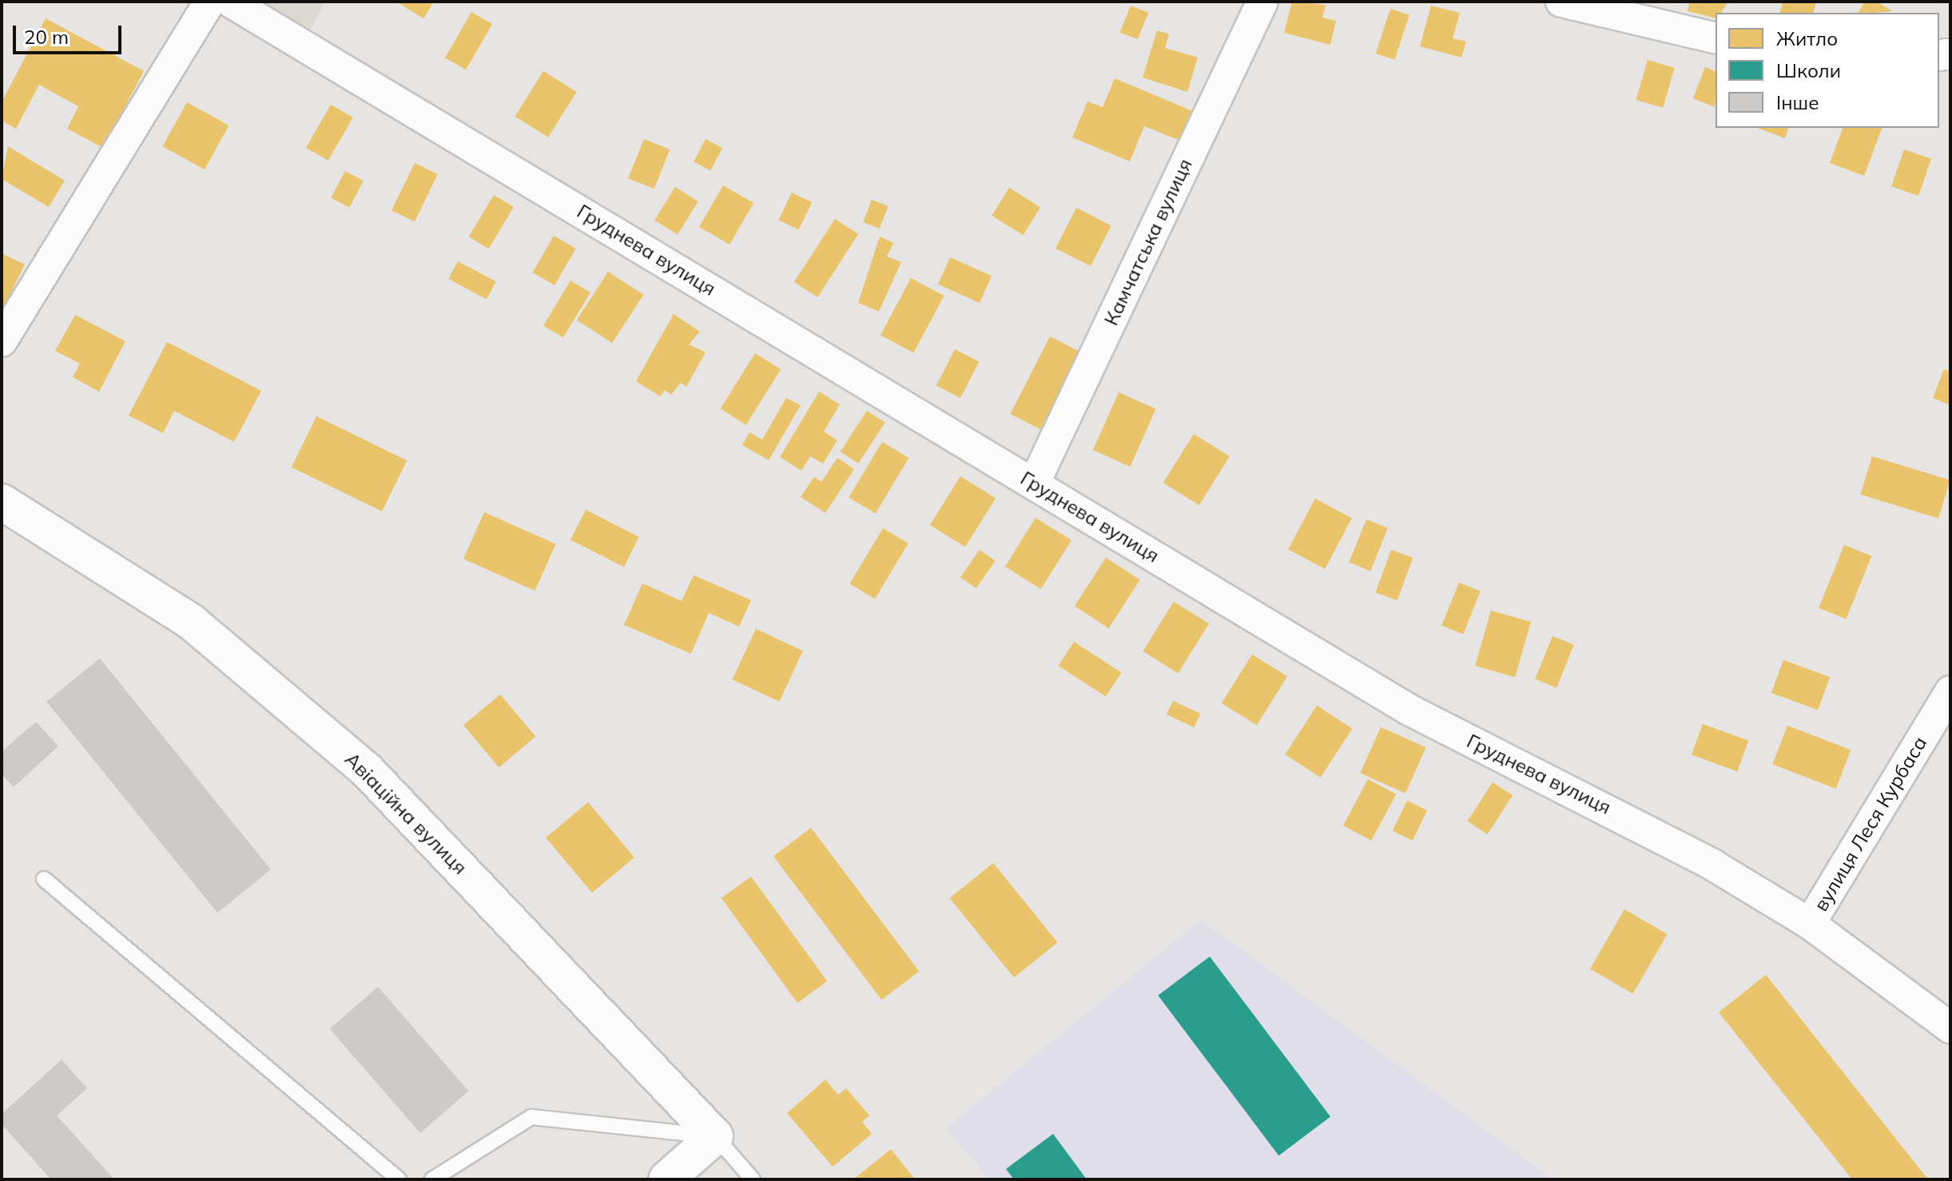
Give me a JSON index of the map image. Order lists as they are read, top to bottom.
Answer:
{
  "streets": {
    "street": [
      "Камчатська вулиця",
      "Груднева вулиця",
      "Авіаційна вулиця",
      "вулиця Леся Курбаса"
    ]
  },
  "crossings": [
    ["Камчатська вулиця", "Груднева вулиця"],
    ["Груднева вулиця", "вулиця Леся Курбаса"]
  ],
  "legend": ["Житло", "Школи", "Інше"],
  "scale_bar": "20 m"
}
